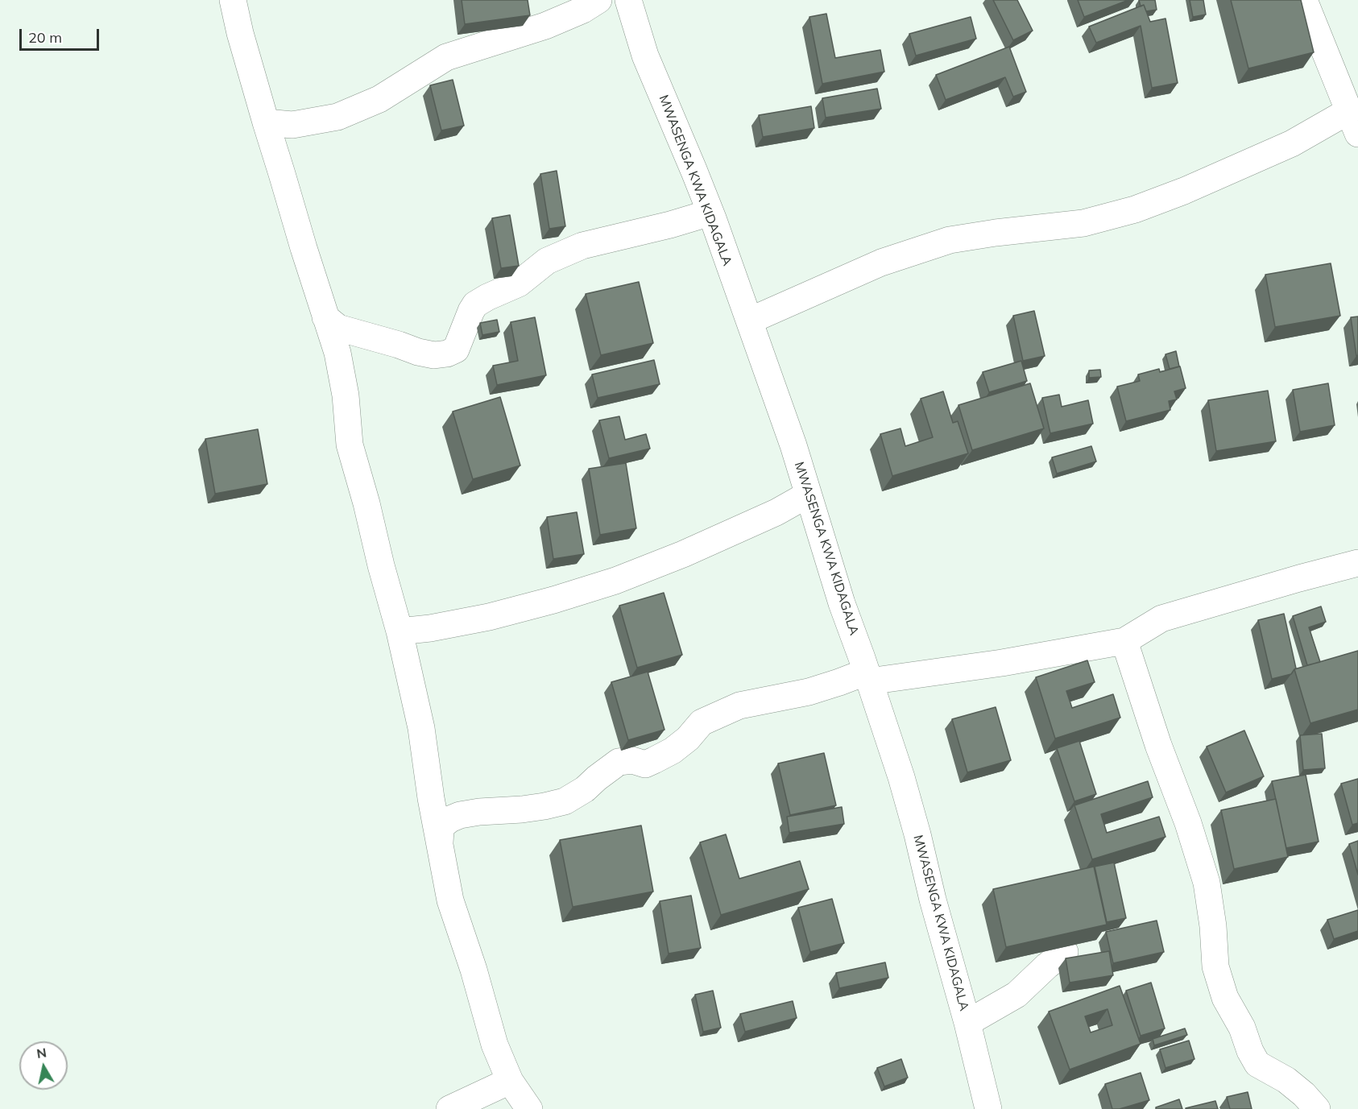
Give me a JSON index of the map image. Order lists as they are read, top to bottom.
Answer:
{
  "streets": {
    "street": ["MWASENGA KWA KIDAGALA"]
  },
  "scale_bar": "20 m",
  "north": "top"
}
